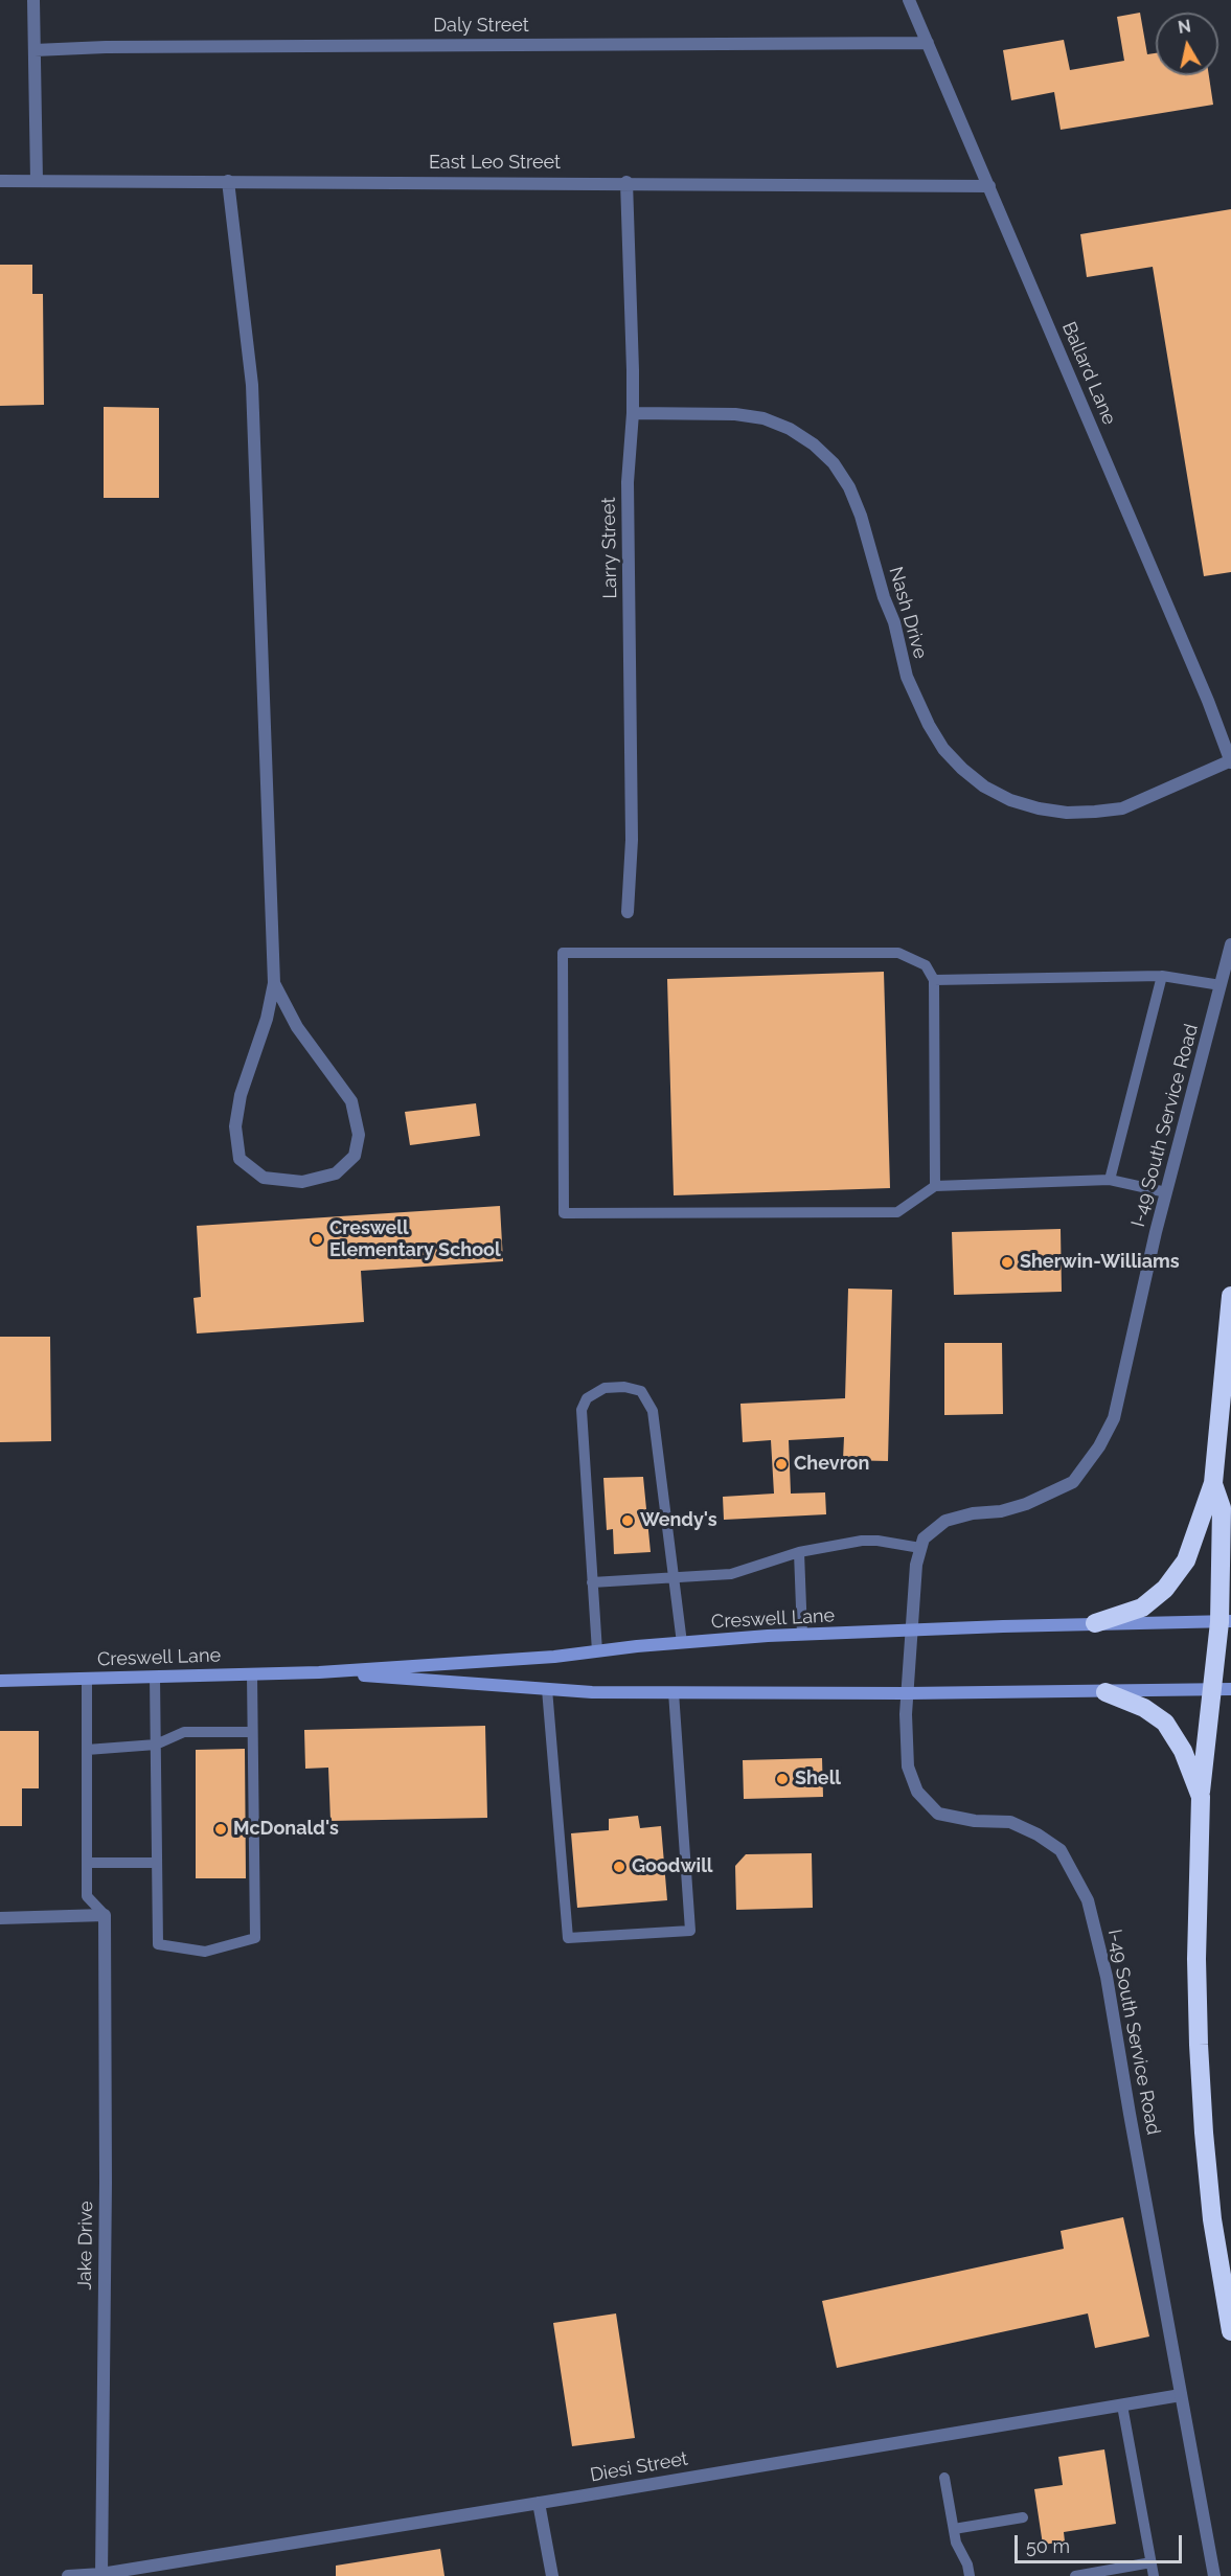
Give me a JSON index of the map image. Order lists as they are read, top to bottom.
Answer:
{
  "streets": {
    "main road": ["Creswell Lane"],
    "street": [
      "Daly Street",
      "East Leo Street",
      "Ballard Lane",
      "Larry Street",
      "Nash Drive",
      "I-49 South Service Road",
      "Jake Drive",
      "Diesi Street"
    ]
  },
  "crossings": [
    ["Daly Street", "Ballard Lane"],
    ["East Leo Street", "Ballard Lane"],
    ["East Leo Street", "Larry Street"],
    ["Ballard Lane", "Nash Drive"],
    ["Larry Street", "Nash Drive"],
    ["I-49 South Service Road", "Creswell Lane"],
    ["I-49 South Service Road", "Diesi Street"],
    ["Jake Drive", "Diesi Street"]
  ],
  "places": [
    "Creswell Elementary School",
    "Sherwin-Williams",
    "Chevron",
    "Wendy's",
    "Shell",
    "McDonald's",
    "Goodwill"
  ],
  "scale_bar": "50 m",
  "north": "top"
}
